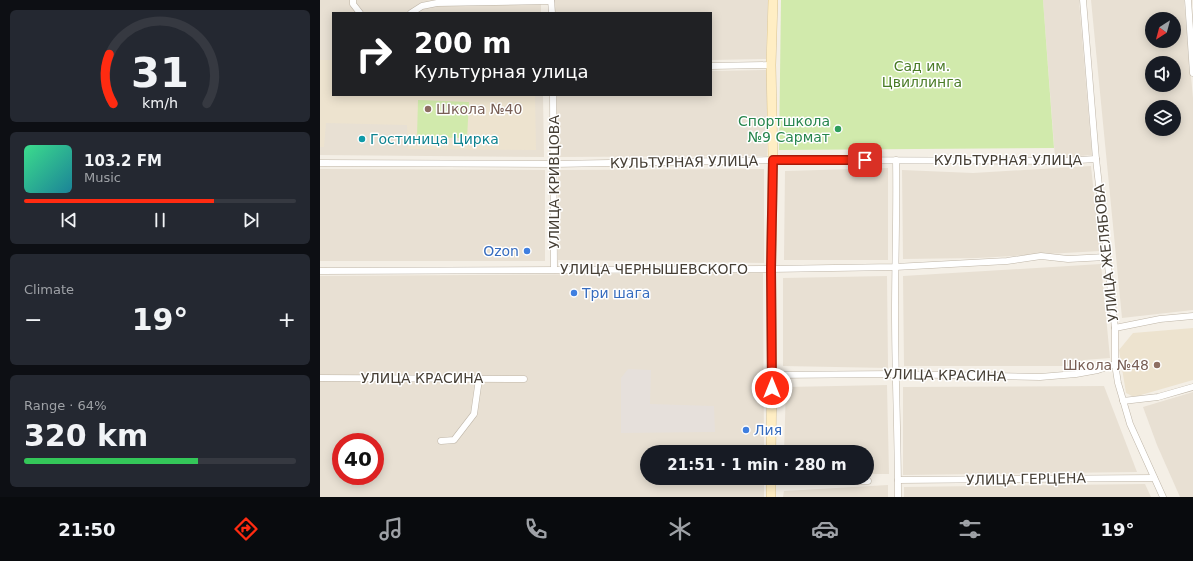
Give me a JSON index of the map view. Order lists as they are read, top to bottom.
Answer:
{
  "streets": {
    "street": [
      "КУЛЬТУРНАЯ УЛИЦА",
      "УЛИЦА КРИВЦОВА",
      "УЛИЦА ЖЕЛЯБОВА",
      "УЛИЦА ЧЕРНЫШЕВСКОГО",
      "УЛИЦА КРАСИНА",
      "УЛИЦА ГЕРЦЕНА"
    ]
  },
  "crossings": [
    ["КУЛЬТУРНАЯ УЛИЦА", "УЛИЦА КРИВЦОВА"],
    ["КУЛЬТУРНАЯ УЛИЦА", "УЛИЦА ЖЕЛЯБОВА"],
    ["УЛИЦА КРИВЦОВА", "УЛИЦА ЧЕРНЫШЕВСКОГО"],
    ["УЛИЦА ЖЕЛЯБОВА", "УЛИЦА ЧЕРНЫШЕВСКОГО"],
    ["УЛИЦА ЖЕЛЯБОВА", "УЛИЦА КРАСИНА"],
    ["УЛИЦА ЖЕЛЯБОВА", "УЛИЦА ГЕРЦЕНА"]
  ],
  "parks": ["Сад им. Цвиллинга"],
  "places": [
    "Школа №40",
    "Спортшкола №9 Сармат",
    "Гостиница Цирка",
    "Ozon",
    "Три шага",
    "Школа №48",
    "Лия"
  ],
  "north": "bottom left",
  "page": {
    "turn": ["200 m", "Культурная улица"],
    "song": ["103.2 FM", "Music"],
    "tile": [
      "Climate",
      ["Range · 64%", "320 km"]
    ],
    "heat": ["−", "19°", "+"],
    "limit": "40",
    "trip": "21:51 · 1 min · 280 m",
    "tabs": ["21:50", "19°"],
    "gauge": ["31", "km/h"]
  }
}
